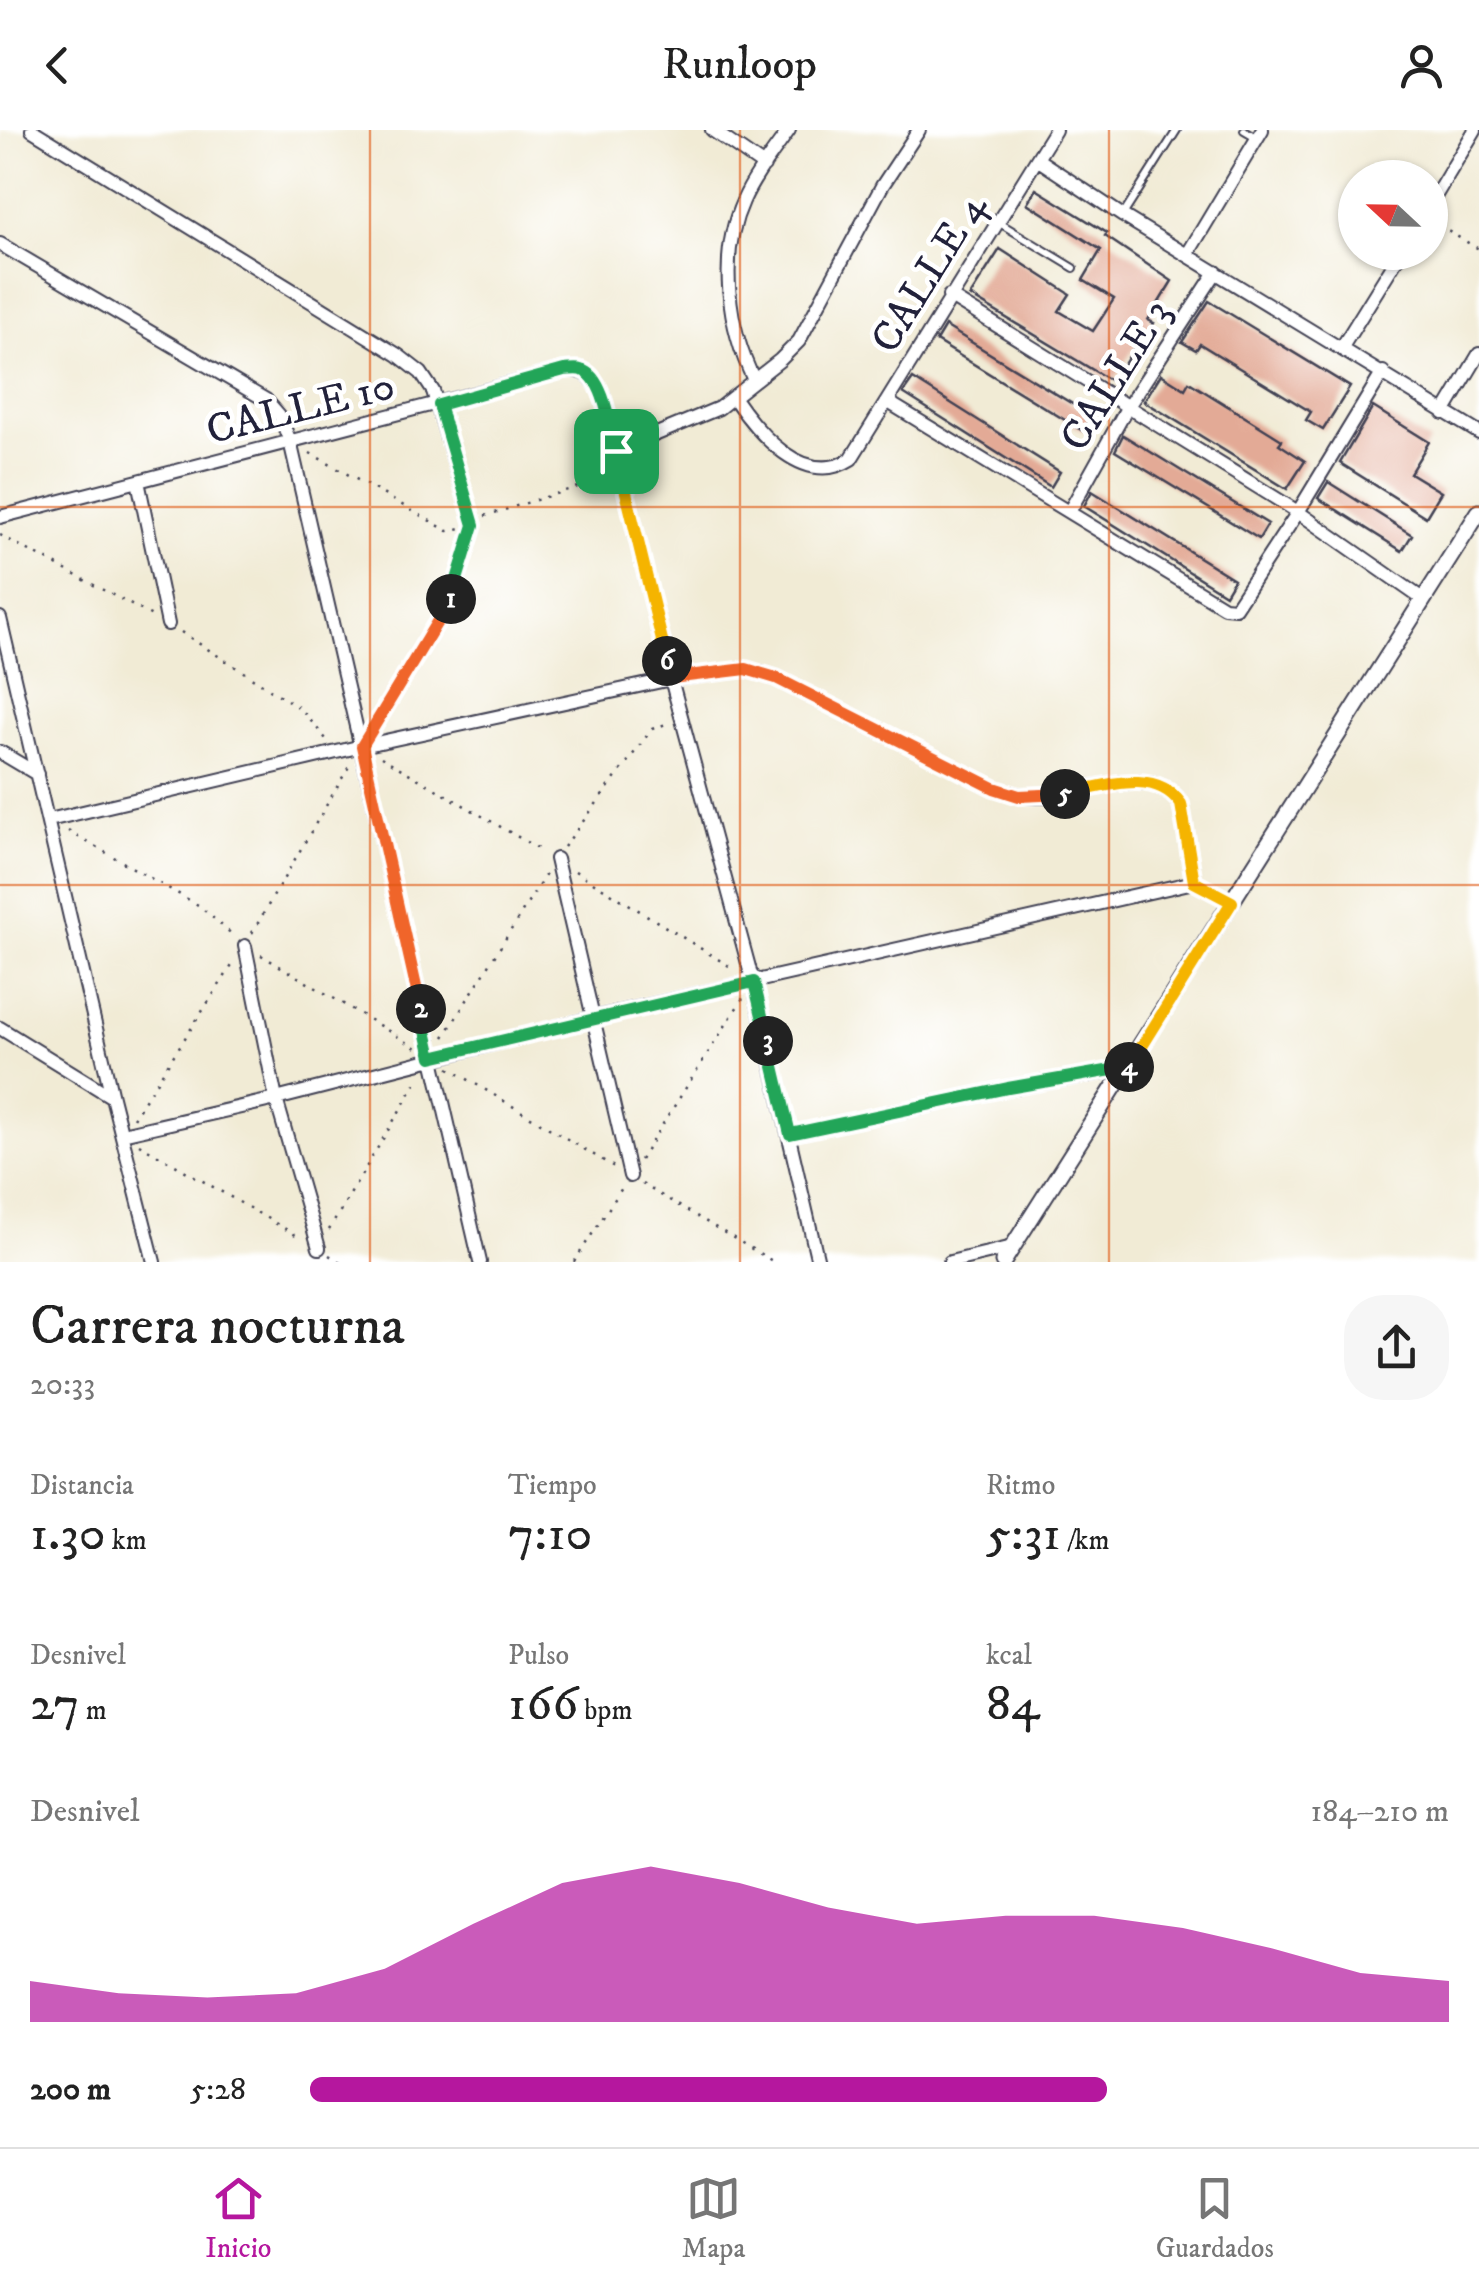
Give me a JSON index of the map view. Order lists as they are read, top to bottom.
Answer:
{
  "streets": {
    "street": ["CALLE 4", "CALLE 3", "CALLE 10"]
  },
  "north": "left",
  "page": {
    "header": "Runloop",
    "pins": [
      "1",
      "6",
      "5",
      "2",
      "3",
      "4"
    ],
    "heading": ["Carrera nocturna", "20:33"],
    "stats": [
      ["Distancia", "1.30 km"],
      ["Tiempo", "7:10"],
      ["Ritmo", "5:31 /km"],
      ["Desnivel", "27 m"],
      ["Pulso", "166 bpm"],
      ["kcal", "84"]
    ],
    "chart": ["Desnivel", "184–210 m"],
    "list": [
      {
        "name": "200 m",
        "note": "5:28"
      }
    ],
    "tabs": ["Inicio", "Mapa", "Guardados"]
  }
}
